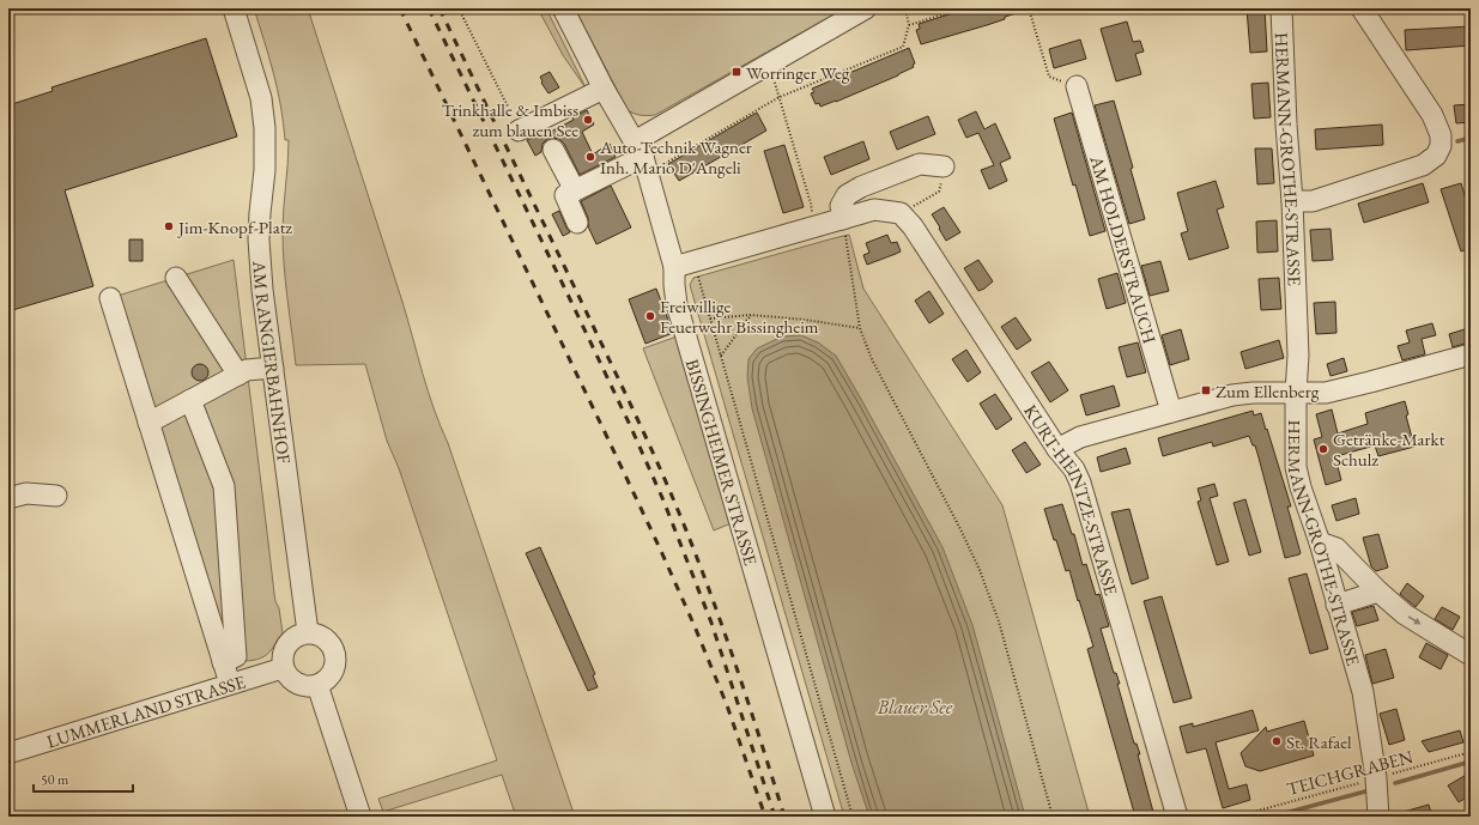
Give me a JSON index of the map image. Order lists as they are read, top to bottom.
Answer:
{
  "streets": {
    "street": [
      "HERMANN-GROTHE-STRASSE",
      "AM HOLDERSTRAUCH",
      "AM RANGIERBAHNHOF",
      "BISSINGHEIMER STRASSE",
      "KURT-HEINTZE-STRASSE",
      "LUMMERLAND STRASSE"
    ],
    "path": ["TEICHGRABEN"]
  },
  "crossings": [
    ["HERMANN-GROTHE-STRASSE", "TEICHGRABEN"],
    ["AM RANGIERBAHNHOF", "LUMMERLAND STRASSE"]
  ],
  "water": ["Blauer See"],
  "places": {
    "transit": ["Worringer Weg", "Zum Ellenberg"],
    "other": [
      "Trinkhalle & Imbiss zum blauen See",
      "Auto-Technik Wagner Inh. Mario D'Angeli",
      "Jim-Knopf-Platz",
      "Freiwillige Feuerwehr Bissingheim",
      "Getränke-Markt Schulz",
      "St. Rafael"
    ]
  },
  "scale_bar": "50 m"
}
